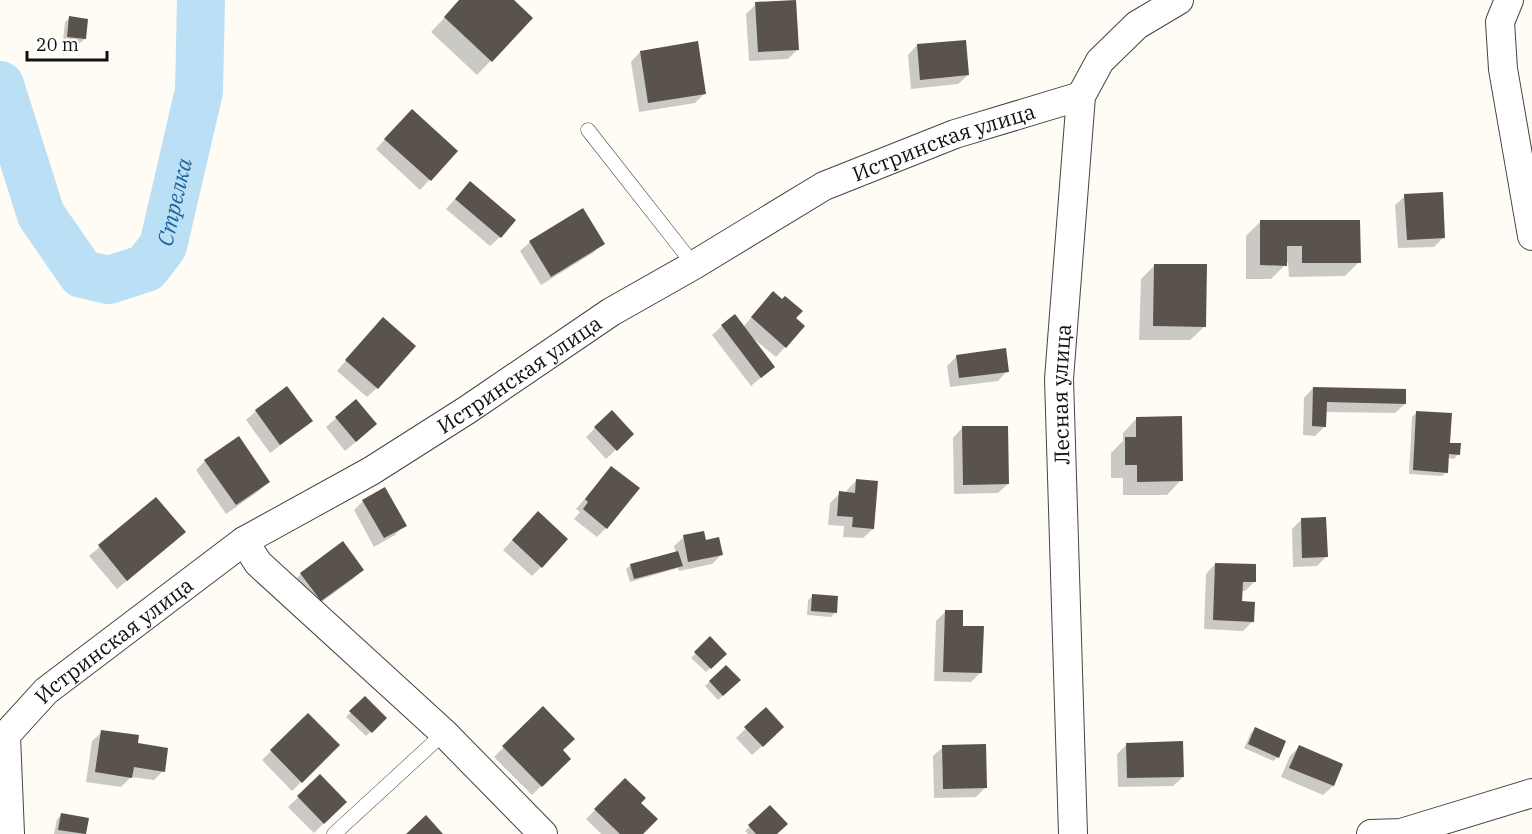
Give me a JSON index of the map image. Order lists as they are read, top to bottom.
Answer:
{
  "streets": {
    "street": ["Истринская улица", "Лесная улица"]
  },
  "crossings": [
    ["Истринская улица", "Лесная улица"]
  ],
  "water": ["Стрелка"],
  "scale_bar": "20 m"
}
